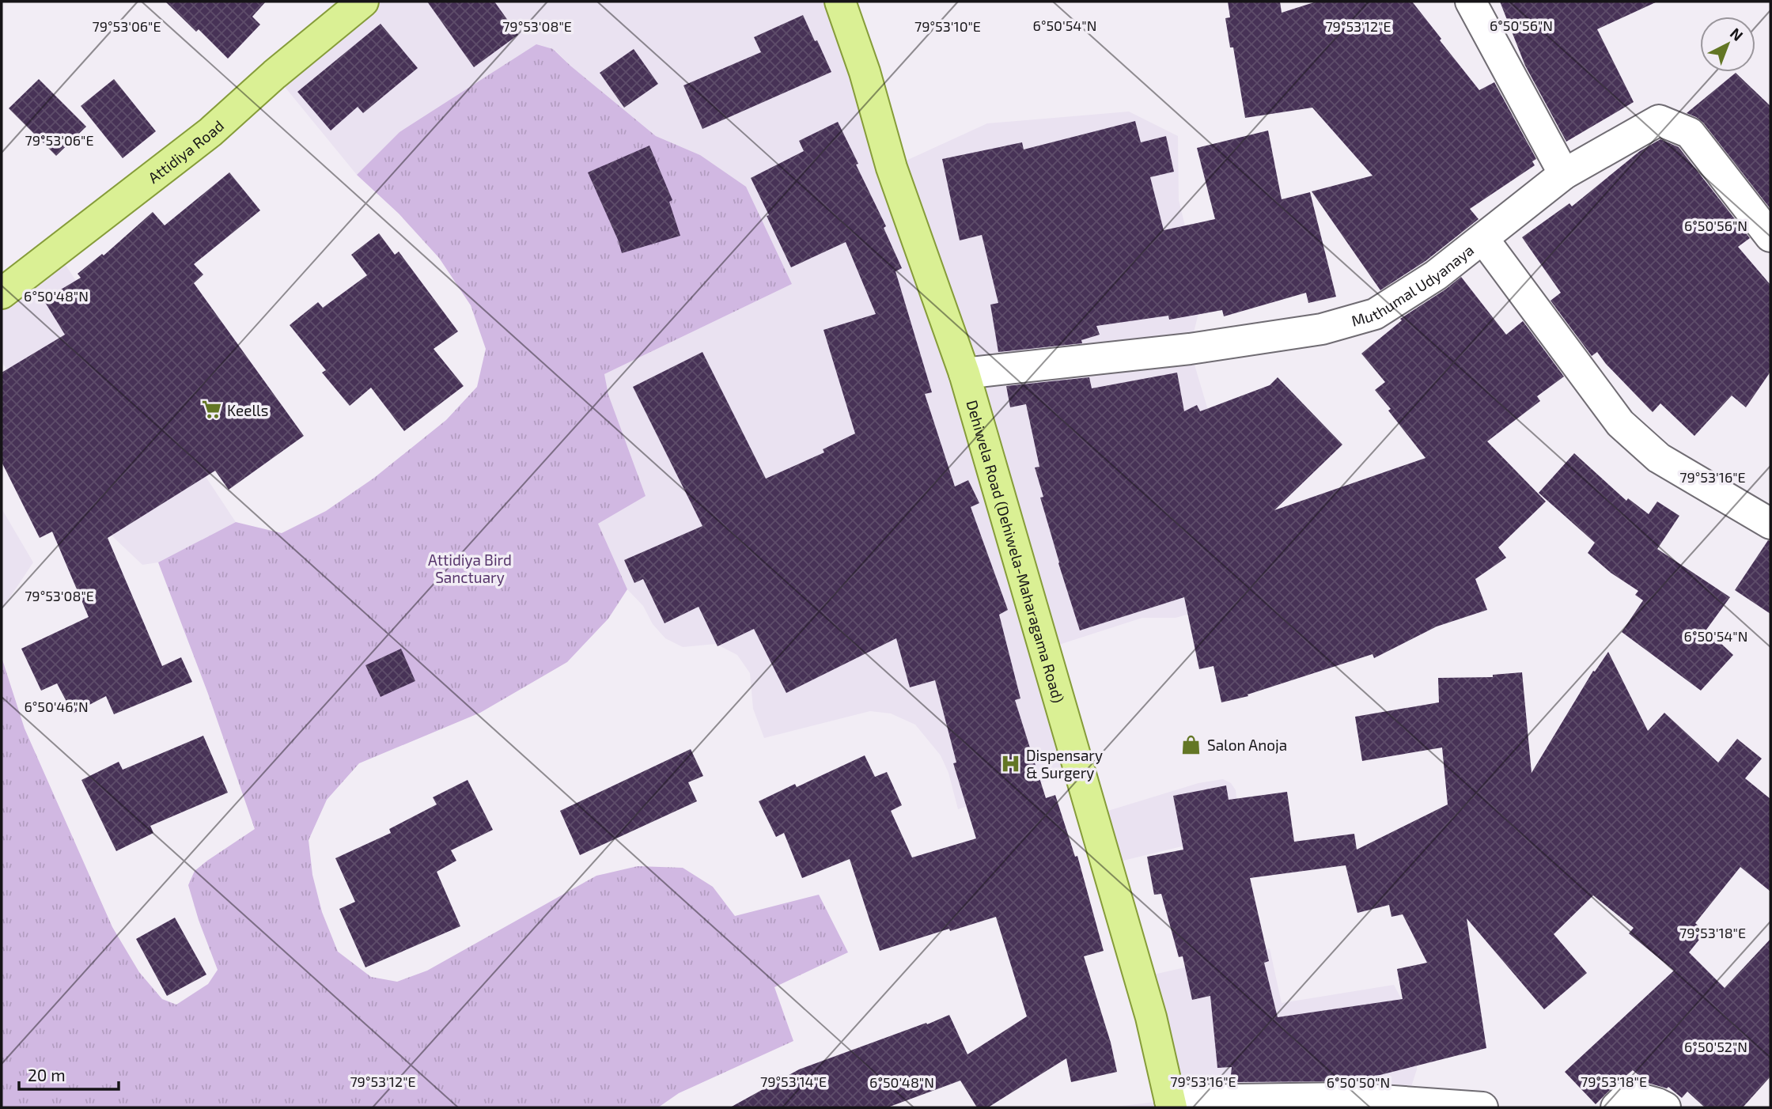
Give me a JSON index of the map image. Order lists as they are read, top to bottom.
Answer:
{
  "streets": {
    "main road": ["Attidiya Road", "Dehiwela Road (Dehiwela-Maharagama Road)"],
    "street": ["Muthumal Udyanaya"]
  },
  "crossings": [
    ["Muthumal Udyanaya", "Dehiwela Road (Dehiwela-Maharagama Road)"]
  ],
  "parks": ["Attidiya Bird Sanctuary"],
  "places": {
    "supermarket": ["Keells"],
    "shop": ["Salon Anoja"],
    "hospital": ["Dispensary & Surgery"]
  },
  "scale_bar": "20 m",
  "north": "top right",
  "coordinates": [
    "6°50'54\"N",
    "6°50'56\"N",
    "79°53'06\"E",
    "79°53'08\"E",
    "79°53'10\"E",
    "79°53'12\"E",
    "6°50'48\"N",
    "79°53'16\"E",
    "6°50'46\"N",
    "79°53'18\"E",
    "6°50'52\"N",
    "79°53'14\"E",
    "6°50'50\"N"
  ]
}
